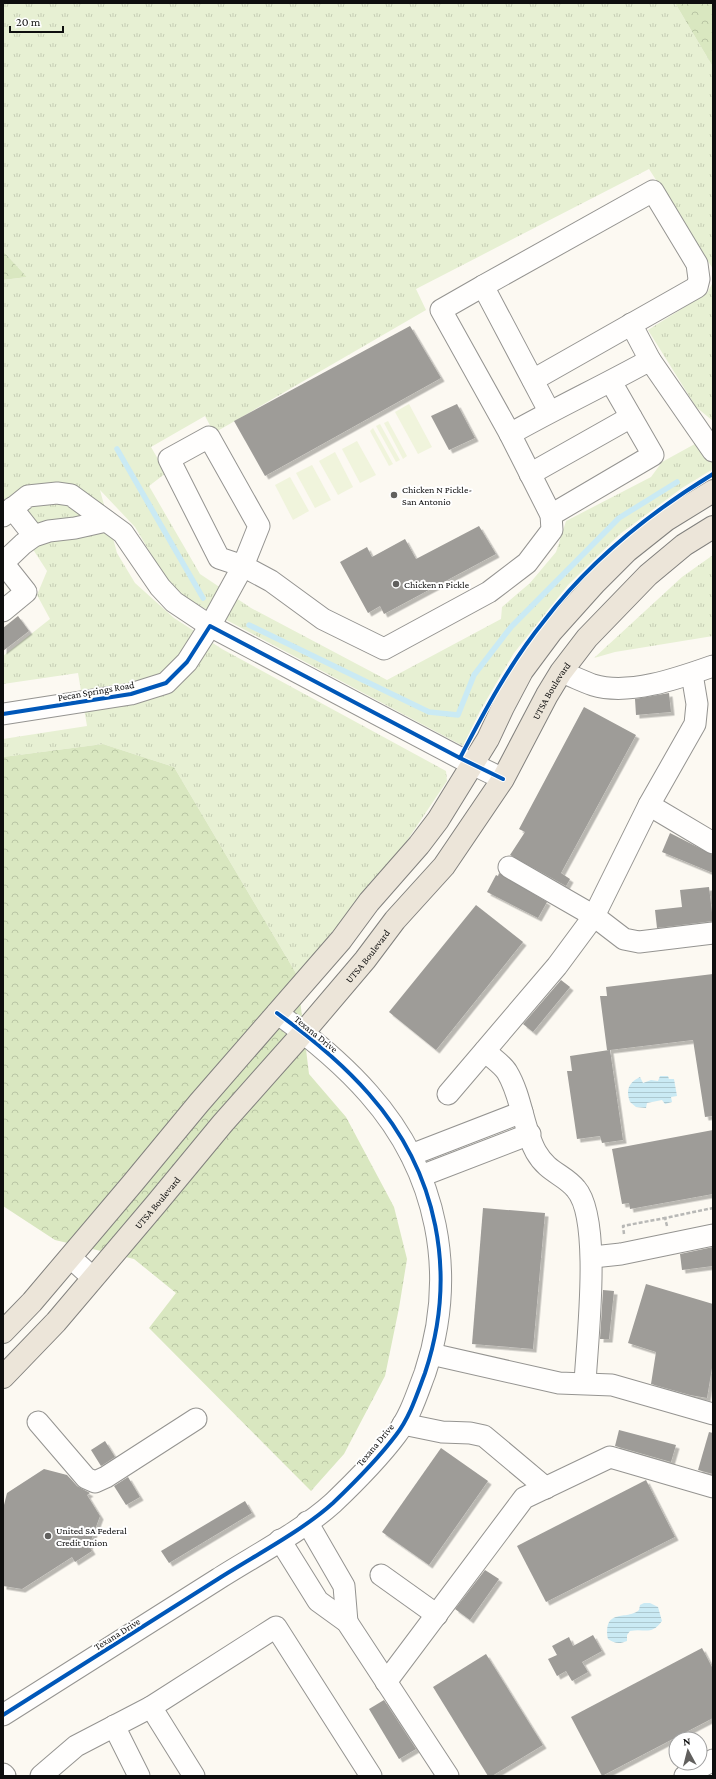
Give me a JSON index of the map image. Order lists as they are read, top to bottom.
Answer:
{
  "streets": {
    "main road": ["UTSA Boulevard"],
    "street": ["Pecan Springs Road", "Texana Drive"]
  },
  "crossings": [
    ["UTSA Boulevard", "Texana Drive"]
  ],
  "places": ["Chicken N Pickle- San Antonio", "Chicken n Pickle", "United SA Federal Credit Union"],
  "scale_bar": "20 m",
  "north": "top"
}
